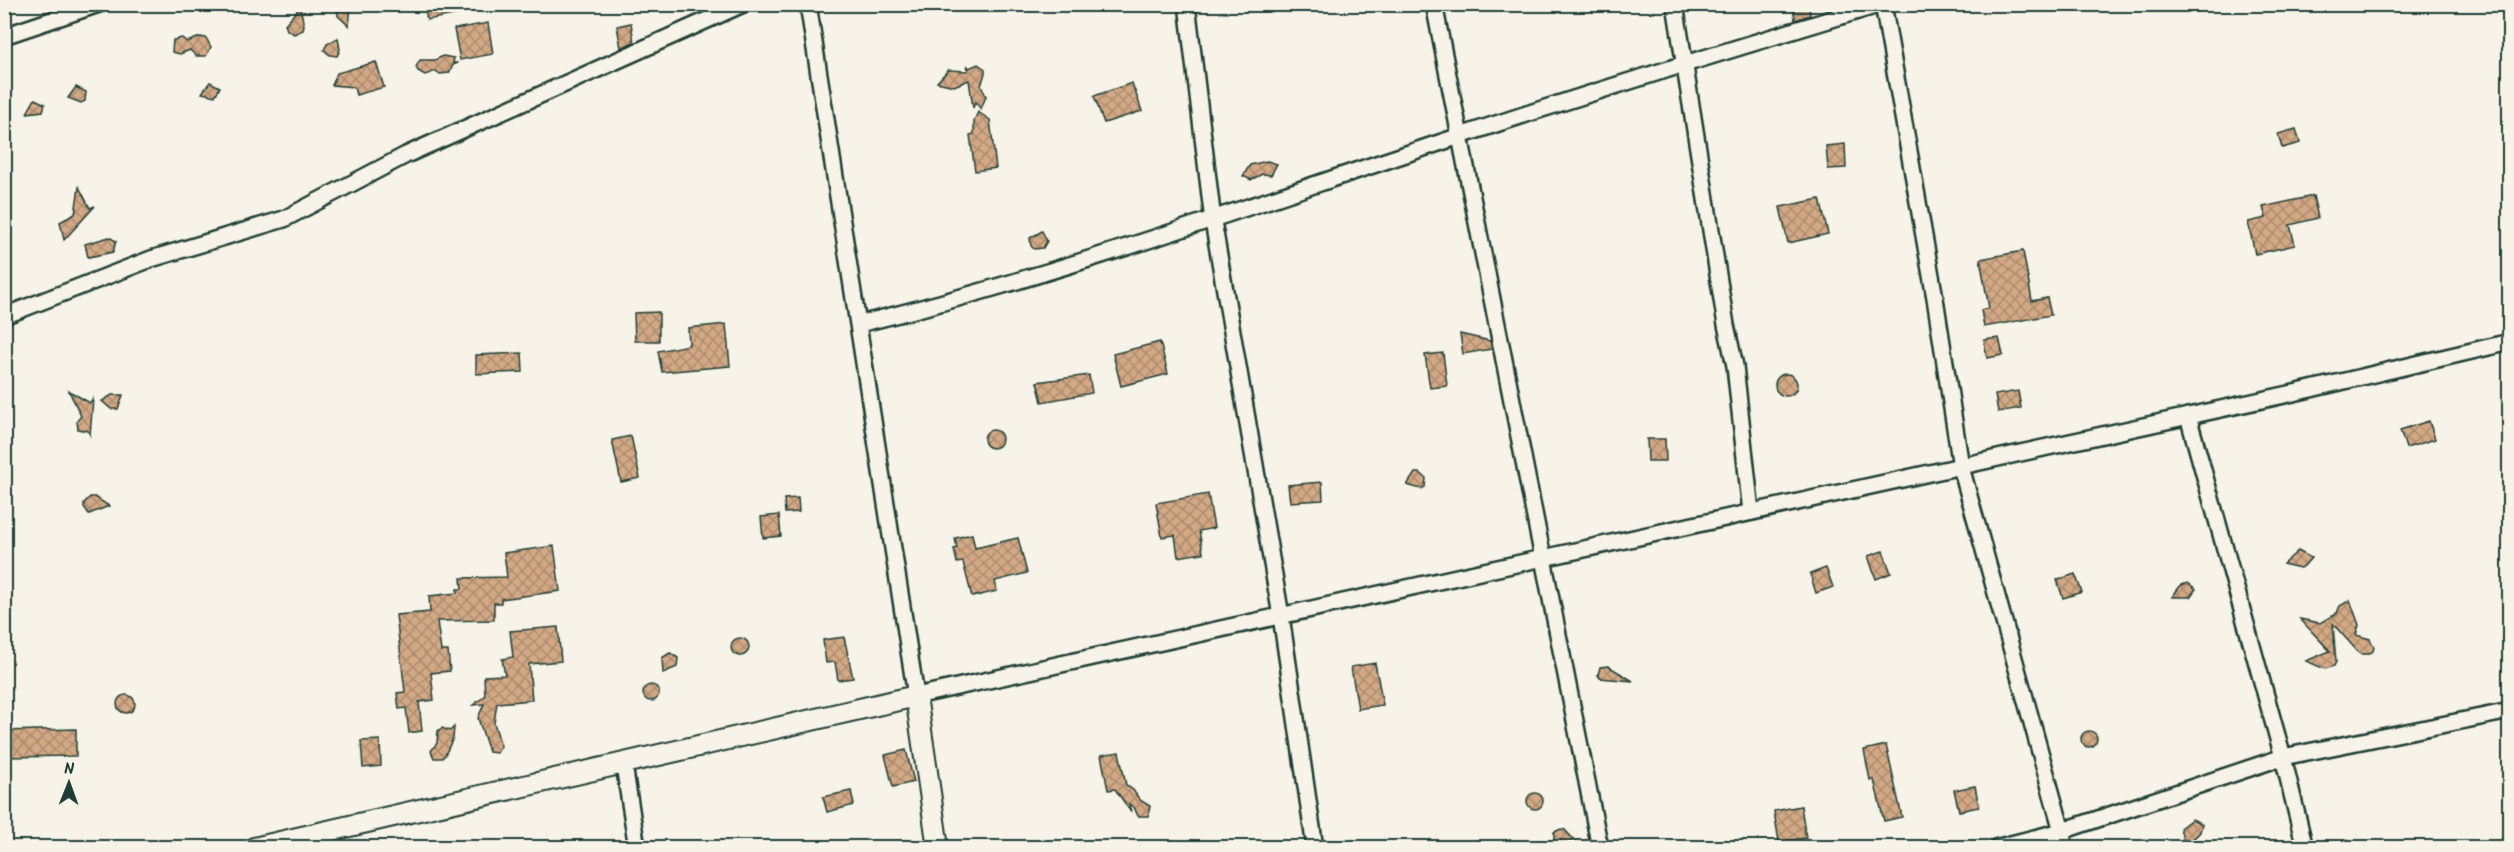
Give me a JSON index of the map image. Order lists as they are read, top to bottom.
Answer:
{
  "north": "top"
}
